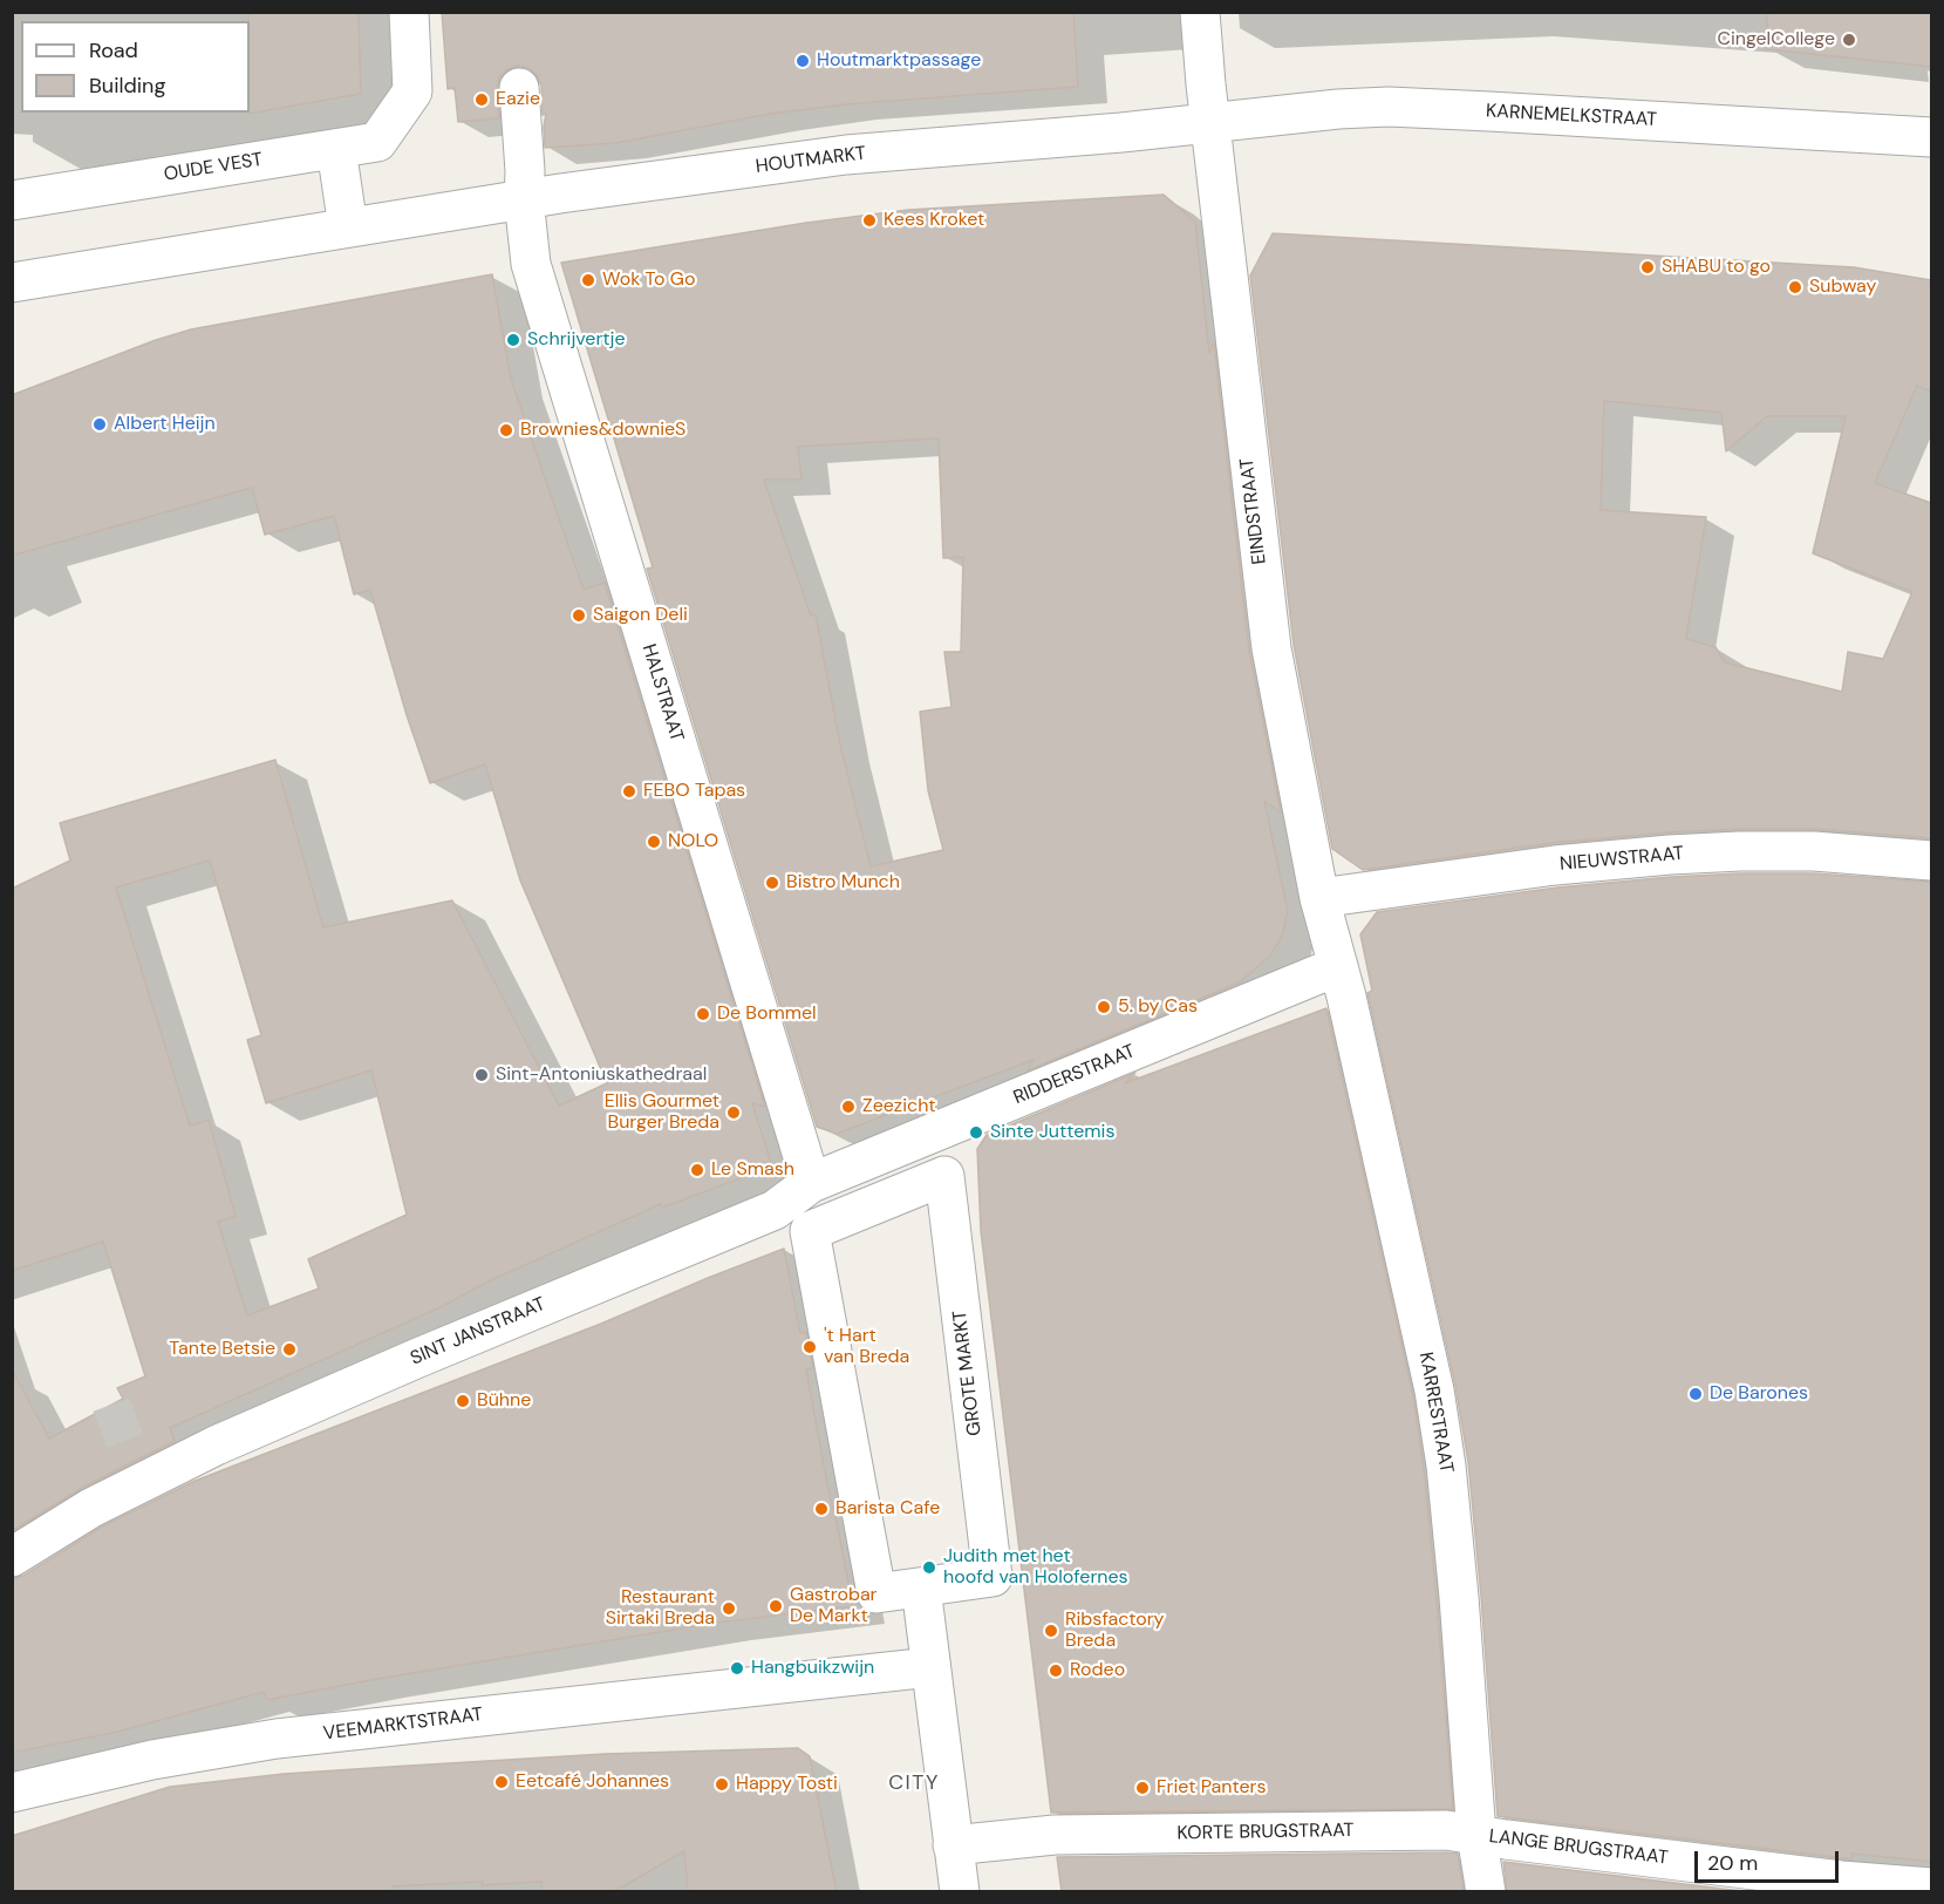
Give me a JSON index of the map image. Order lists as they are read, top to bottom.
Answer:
{
  "streets": {
    "street": [
      "KARNEMELKSTRAAT",
      "HOUTMARKT",
      "OUDE VEST",
      "EINDSTRAAT",
      "HALSTRAAT",
      "NIEUWSTRAAT",
      "RIDDERSTRAAT",
      "SINT JANSTRAAT",
      "GROTE MARKT",
      "KARRESTRAAT",
      "VEEMARKTSTRAAT",
      "KORTE BRUGSTRAAT",
      "LANGE BRUGSTRAAT"
    ]
  },
  "crossings": [
    ["KARNEMELKSTRAAT", "HOUTMARKT"],
    ["KARNEMELKSTRAAT", "EINDSTRAAT"],
    ["HOUTMARKT", "EINDSTRAAT"],
    ["HOUTMARKT", "HALSTRAAT"],
    ["EINDSTRAAT", "NIEUWSTRAAT"],
    ["EINDSTRAAT", "KARRESTRAAT"],
    ["HALSTRAAT", "RIDDERSTRAAT"],
    ["HALSTRAAT", "SINT JANSTRAAT"],
    ["NIEUWSTRAAT", "KARRESTRAAT"],
    ["RIDDERSTRAAT", "SINT JANSTRAAT"],
    ["RIDDERSTRAAT", "KARRESTRAAT"],
    ["KARRESTRAAT", "KORTE BRUGSTRAAT"],
    ["KARRESTRAAT", "LANGE BRUGSTRAAT"],
    ["KORTE BRUGSTRAAT", "LANGE BRUGSTRAAT"]
  ],
  "districts": ["CITY"],
  "places": [
    "CingelCollege",
    "Houtmarktpassage",
    "Eazie",
    "Kees Kroket",
    "SHABU to go",
    "Wok To Go",
    "Subway",
    "Schrijvertje",
    "Albert Heijn",
    "Brownies&downieS",
    "Saigon Deli",
    "FEBO Tapas",
    "NOLO",
    "Bistro Munch",
    "5. by Cas",
    "De Bommel",
    "Sint-Antoniuskathedraal",
    "Zeezicht",
    "Ellis Gourmet Burger Breda",
    "Sinte Juttemis",
    "Le Smash",
    "'t Hart van Breda",
    "Tante Betsie",
    "De Barones",
    "Bühne",
    "Barista Cafe",
    "Judith met het hoofd van Holofernes",
    "Gastrobar De Markt",
    "Restaurant Sirtaki Breda",
    "Ribsfactory Breda",
    "Hangbuikzwijn",
    "Rodeo",
    "Eetcafé Johannes",
    "Happy Tosti",
    "Friet Panters"
  ],
  "legend": ["Road", "Building"],
  "scale_bar": "20 m"
}
